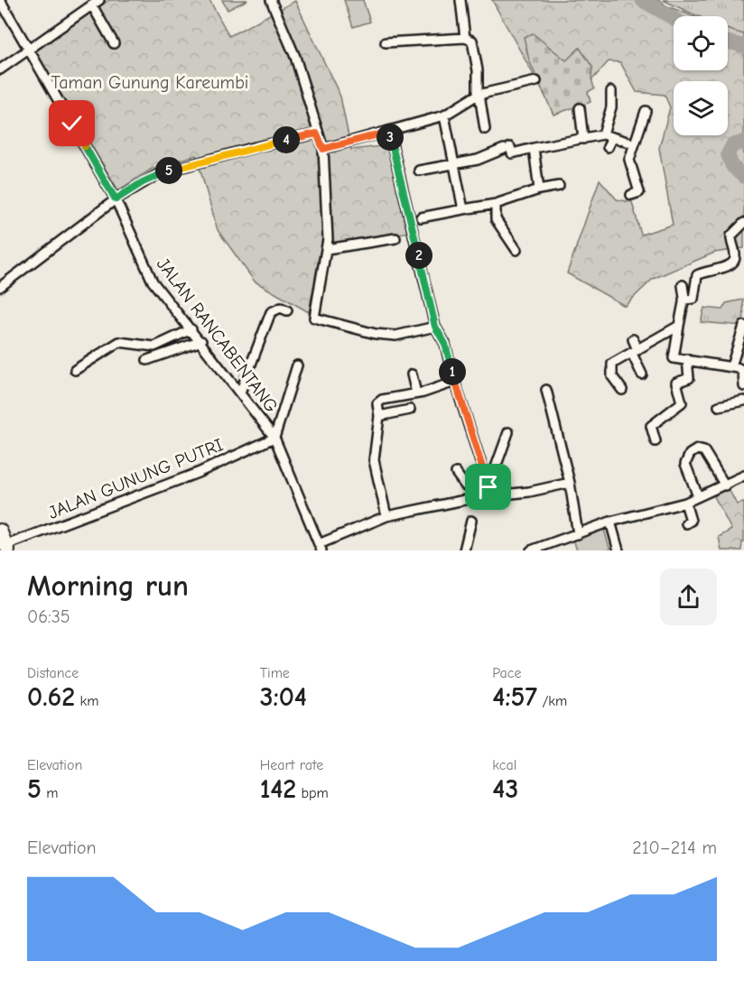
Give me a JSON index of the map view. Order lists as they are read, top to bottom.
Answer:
{
  "streets": {
    "street": ["JALAN RANCABENTANG", "JALAN GUNUNG PUTRI"]
  },
  "crossings": [
    ["JALAN RANCABENTANG", "JALAN GUNUNG PUTRI"]
  ],
  "parks": ["Taman Gunung Kareumbi"],
  "page": {
    "pins": [
      "3",
      "4",
      "5",
      "2",
      "1"
    ],
    "heading": ["Morning run", "06:35"],
    "stats": [
      ["Distance", "0.62 km"],
      ["Time", "3:04"],
      ["Pace", "4:57 /km"],
      ["Elevation", "5 m"],
      ["Heart rate", "142 bpm"],
      ["kcal", "43"]
    ],
    "chart": ["Elevation", "210–214 m"]
  }
}
